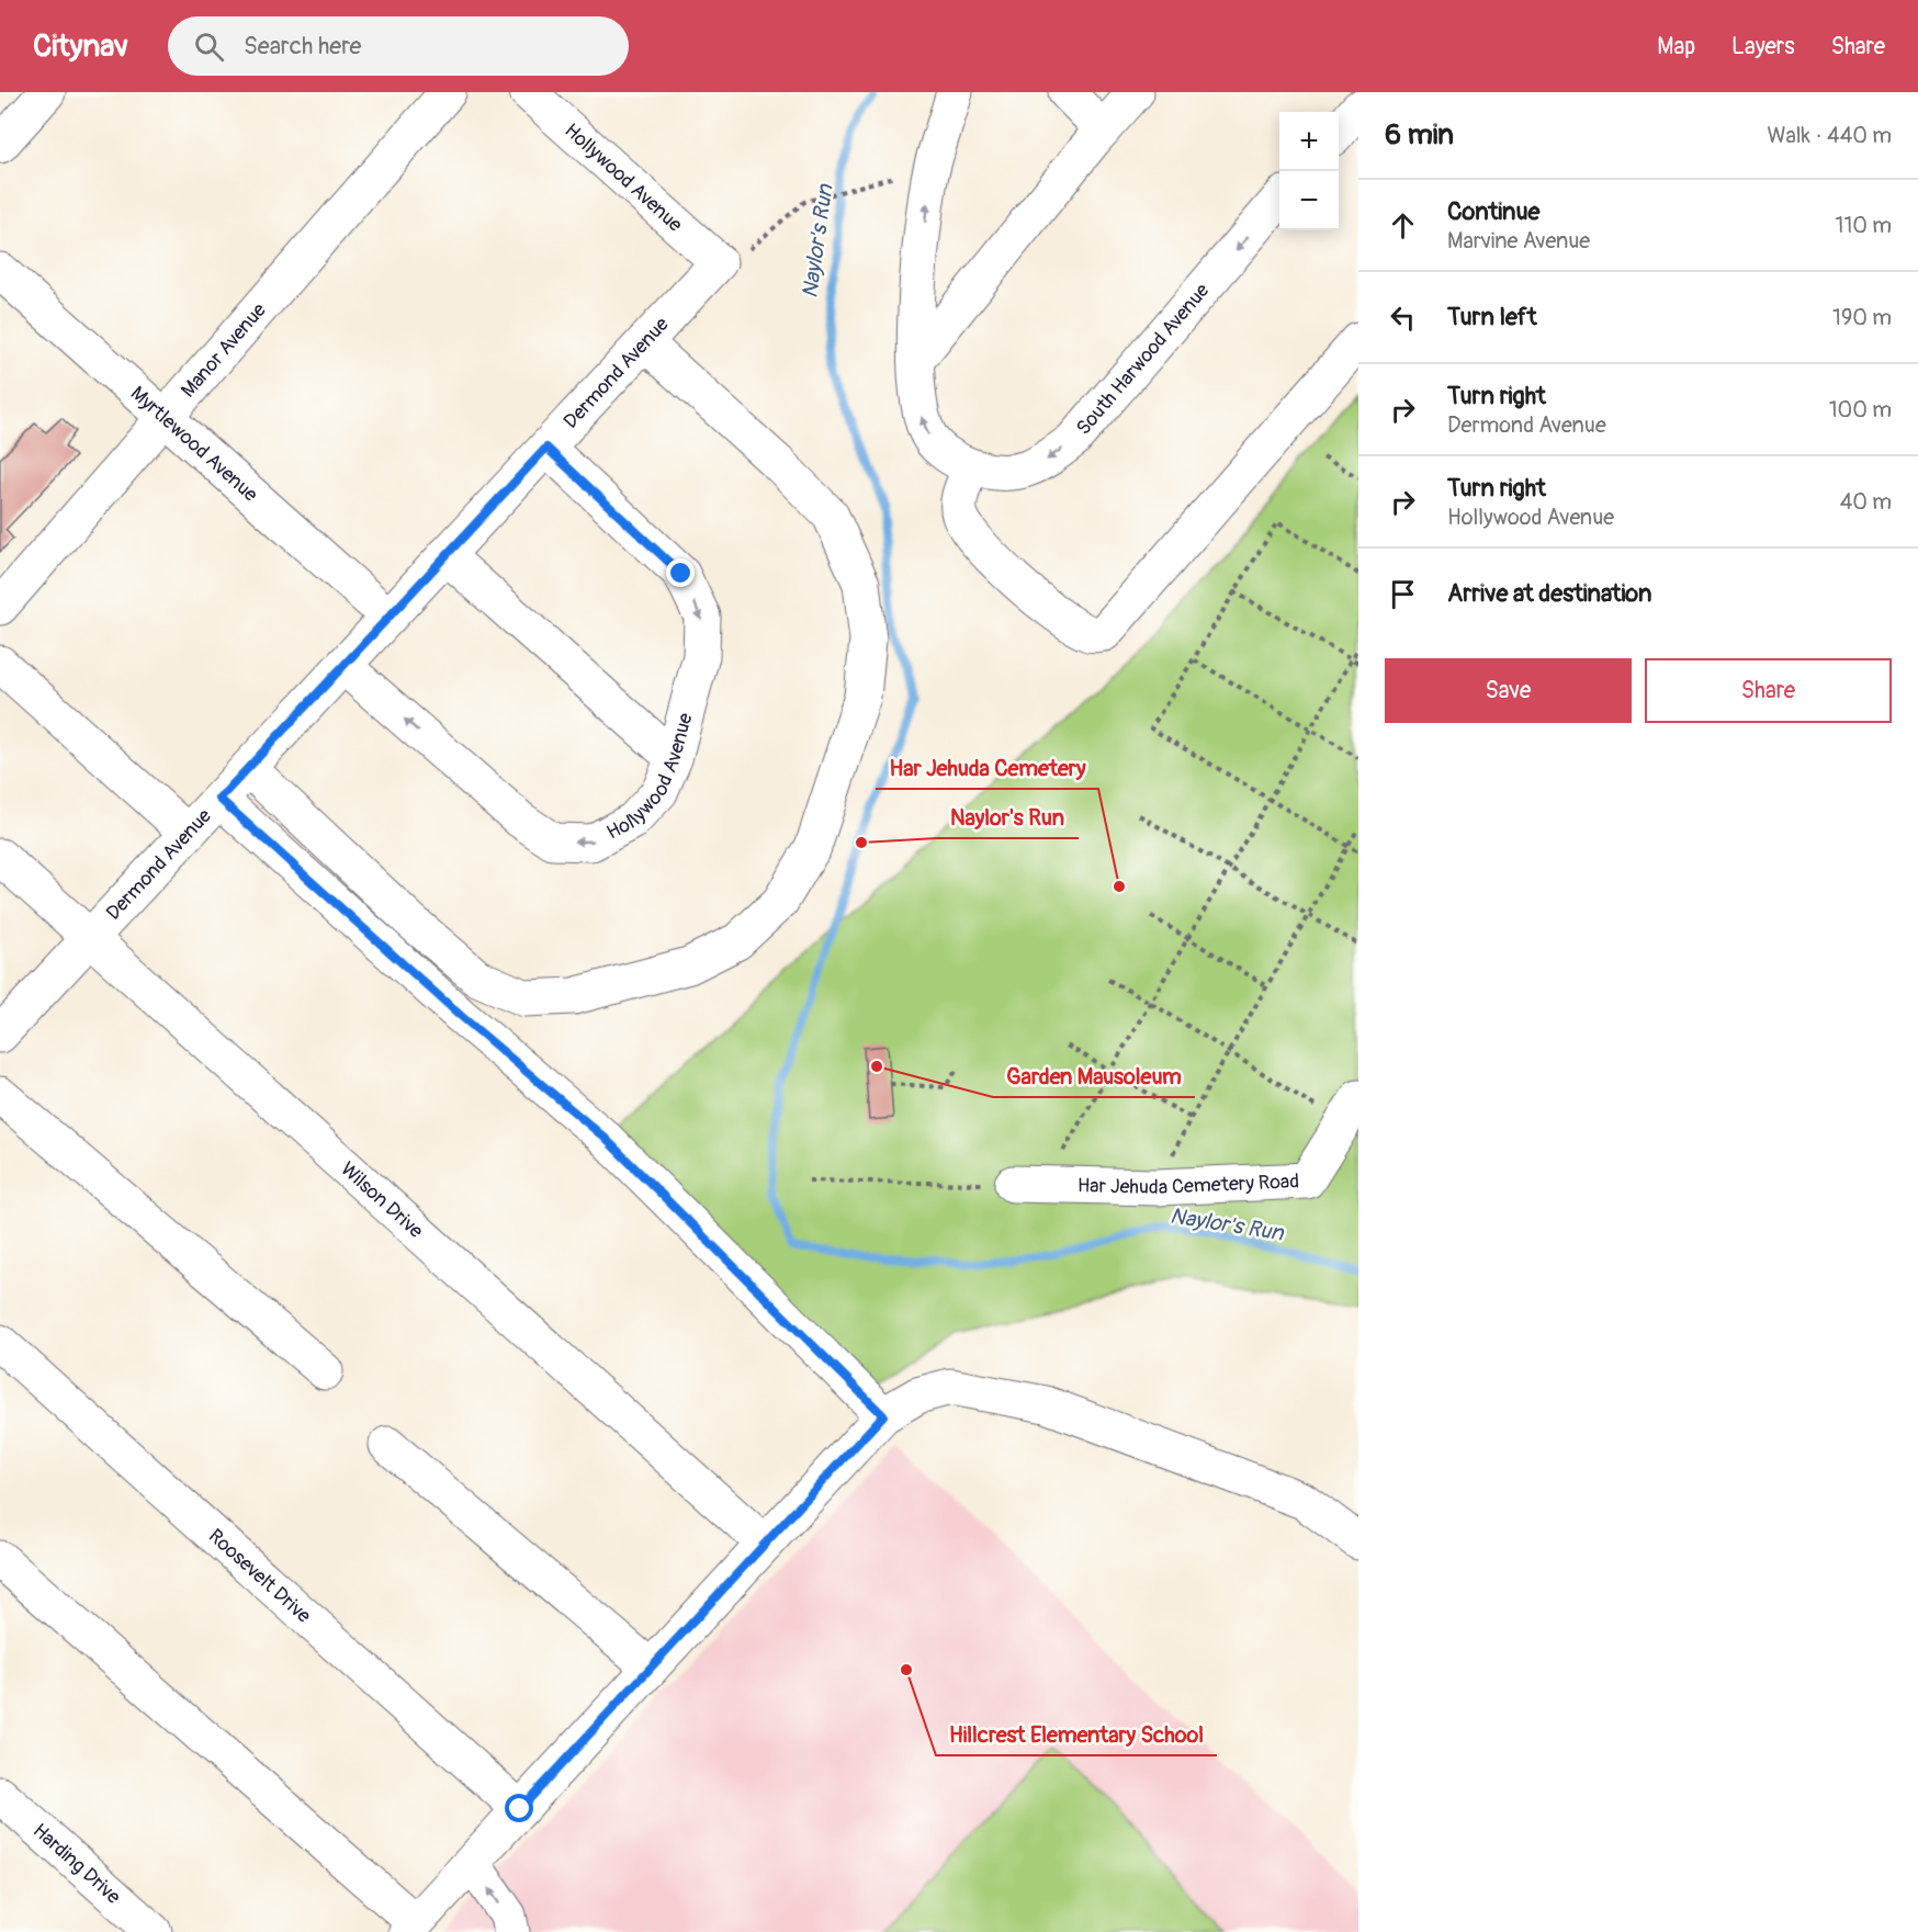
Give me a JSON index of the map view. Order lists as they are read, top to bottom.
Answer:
{
  "streets": {
    "street": [
      "Hollywood Avenue",
      "Manor Avenue",
      "South Harwood Avenue",
      "Dermond Avenue",
      "Myrtlewood Avenue",
      "Har Jehuda Cemetery Road",
      "Wilson Drive",
      "Roosevelt Drive",
      "Harding Drive"
    ]
  },
  "crossings": [
    ["Hollywood Avenue", "Dermond Avenue"],
    ["Manor Avenue", "Myrtlewood Avenue"],
    ["Dermond Avenue", "Myrtlewood Avenue"],
    ["Dermond Avenue", "Wilson Drive"]
  ],
  "water": ["Naylor's Run"],
  "places": [
    "Naylor's Run",
    "Har Jehuda Cemetery",
    "Garden Mausoleum",
    "Hillcrest Elementary School"
  ],
  "page": {
    "header": "Citynav",
    "search": "Search here",
    "nav": ["Map", "Layers", "Share"],
    "heading": ["6 min", "Walk · 440 m"],
    "map_buttons": ["+", "−"],
    "list": [
      ["Continue", "Marvine Avenue", "110 m"],
      ["Turn left", "190 m"],
      ["Turn right", "Dermond Avenue", "100 m"],
      ["Turn right", "Hollywood Avenue", "40 m"],
      "Arrive at destination"
    ],
    "buttons": ["Save", "Share"]
  }
}
